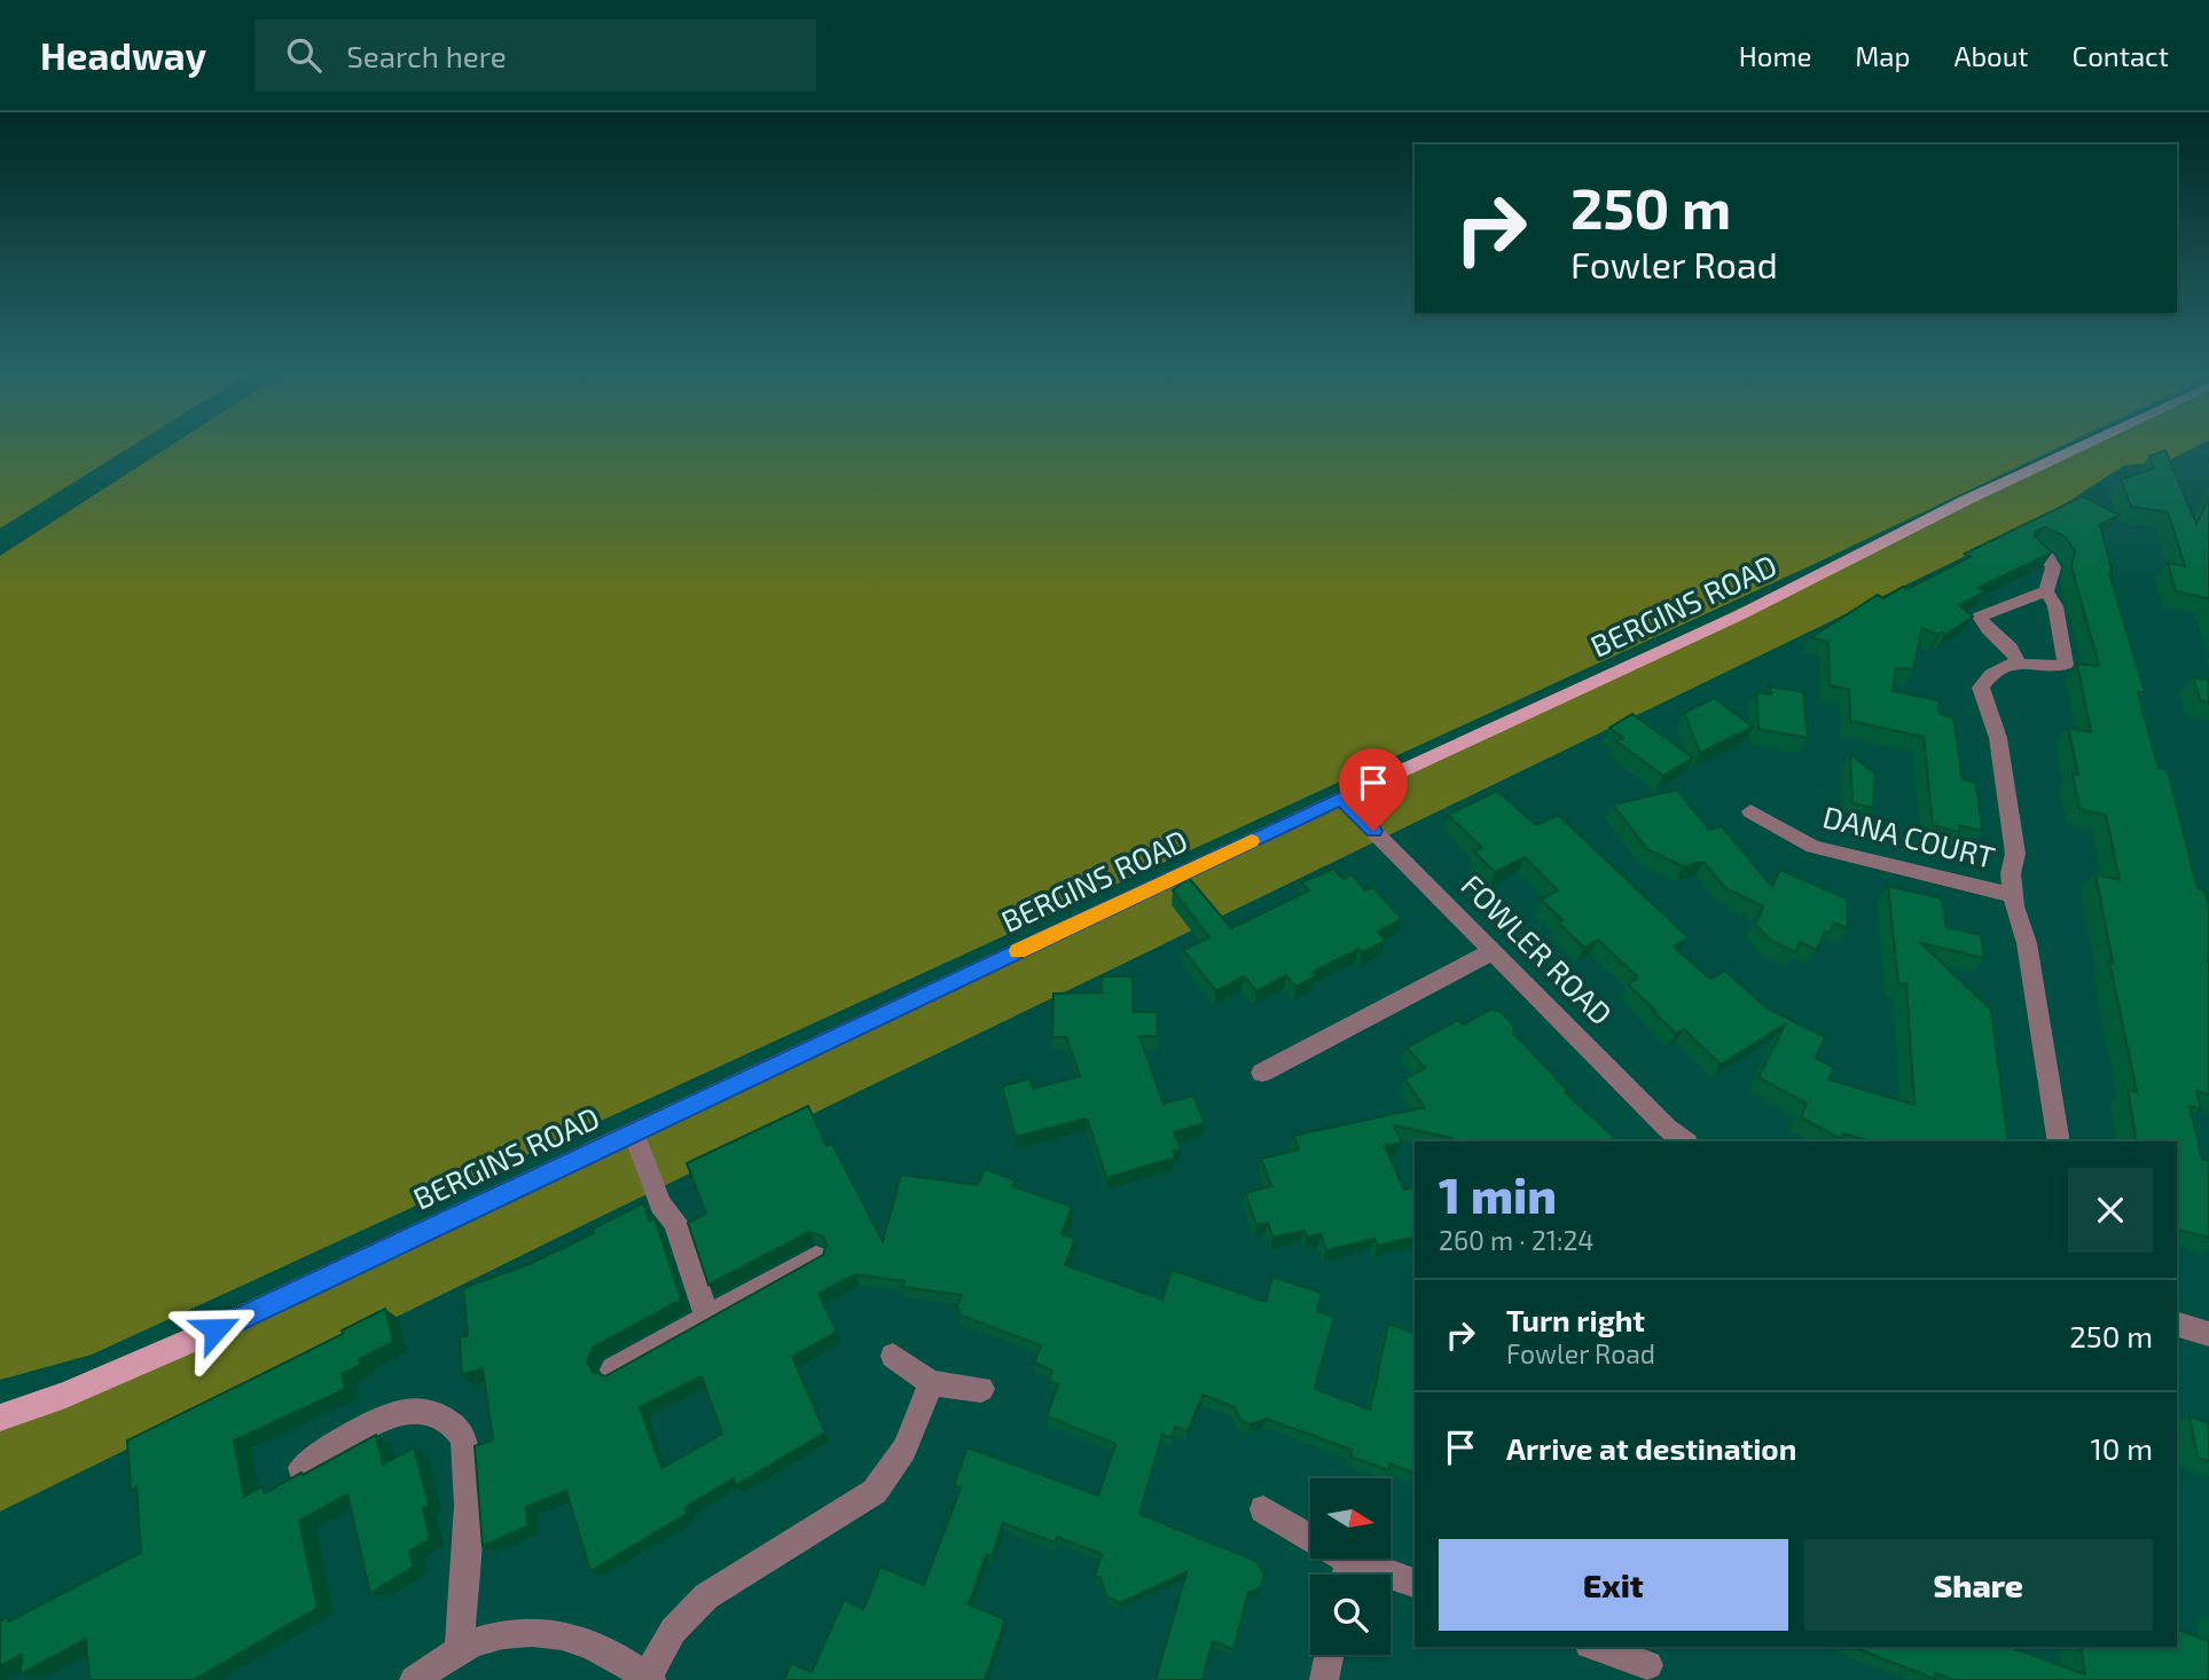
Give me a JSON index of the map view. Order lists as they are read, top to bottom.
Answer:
{
  "streets": {
    "main road": ["BERGINS ROAD"],
    "street": ["DANA COURT", "FOWLER ROAD"]
  },
  "crossings": [
    ["BERGINS ROAD", "FOWLER ROAD"]
  ],
  "north": "right",
  "page": {
    "header": "Headway",
    "search": "Search here",
    "nav": [
      "Home",
      "Map",
      "About",
      "Contact"
    ],
    "turn": ["250 m", "Fowler Road"],
    "heading": ["1 min", "260 m · 21:24"],
    "list": [
      {
        "name": "Turn right",
        "note": "Fowler Road",
        "value": "250 m"
      },
      {
        "name": "Arrive at destination",
        "value": "10 m"
      }
    ],
    "buttons": ["Exit", "Share"]
  }
}
